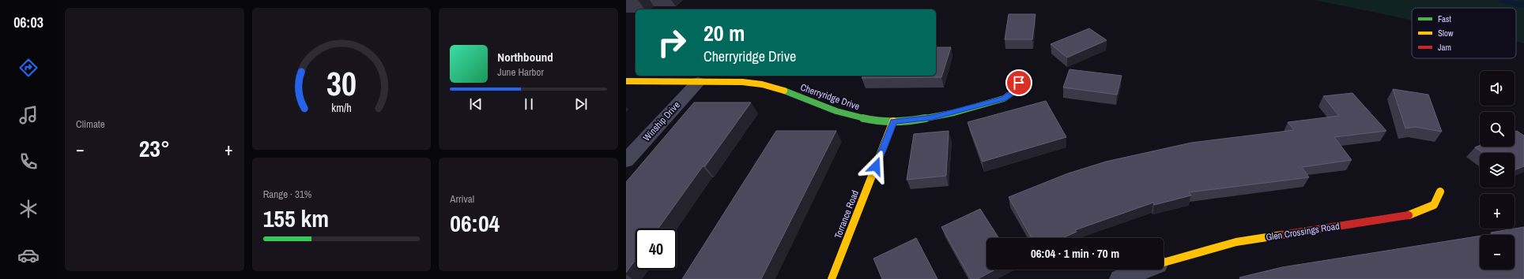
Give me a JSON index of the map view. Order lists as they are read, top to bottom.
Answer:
{
  "streets": {
    "street": [
      "Cherryridge Drive",
      "Winship Drive",
      "Torrance Road",
      "Glen Crossings Road"
    ]
  },
  "crossings": [
    ["Cherryridge Drive", "Winship Drive"],
    ["Cherryridge Drive", "Torrance Road"]
  ],
  "legend": ["Fast", "Slow", "Jam"],
  "page": {
    "tabs": "06:03",
    "tile": [
      "Climate",
      ["Range · 31%", "155 km"],
      ["Arrival", "06:04"]
    ],
    "turn": ["20 m", "Cherryridge Drive"],
    "song": ["Northbound", "June Harbor"],
    "map_buttons": ["+", "−"],
    "heat": ["−", "23°", "+"],
    "limit": "40",
    "trip": "06:04 · 1 min · 70 m",
    "gauge": ["30", "km/h"]
  }
}
